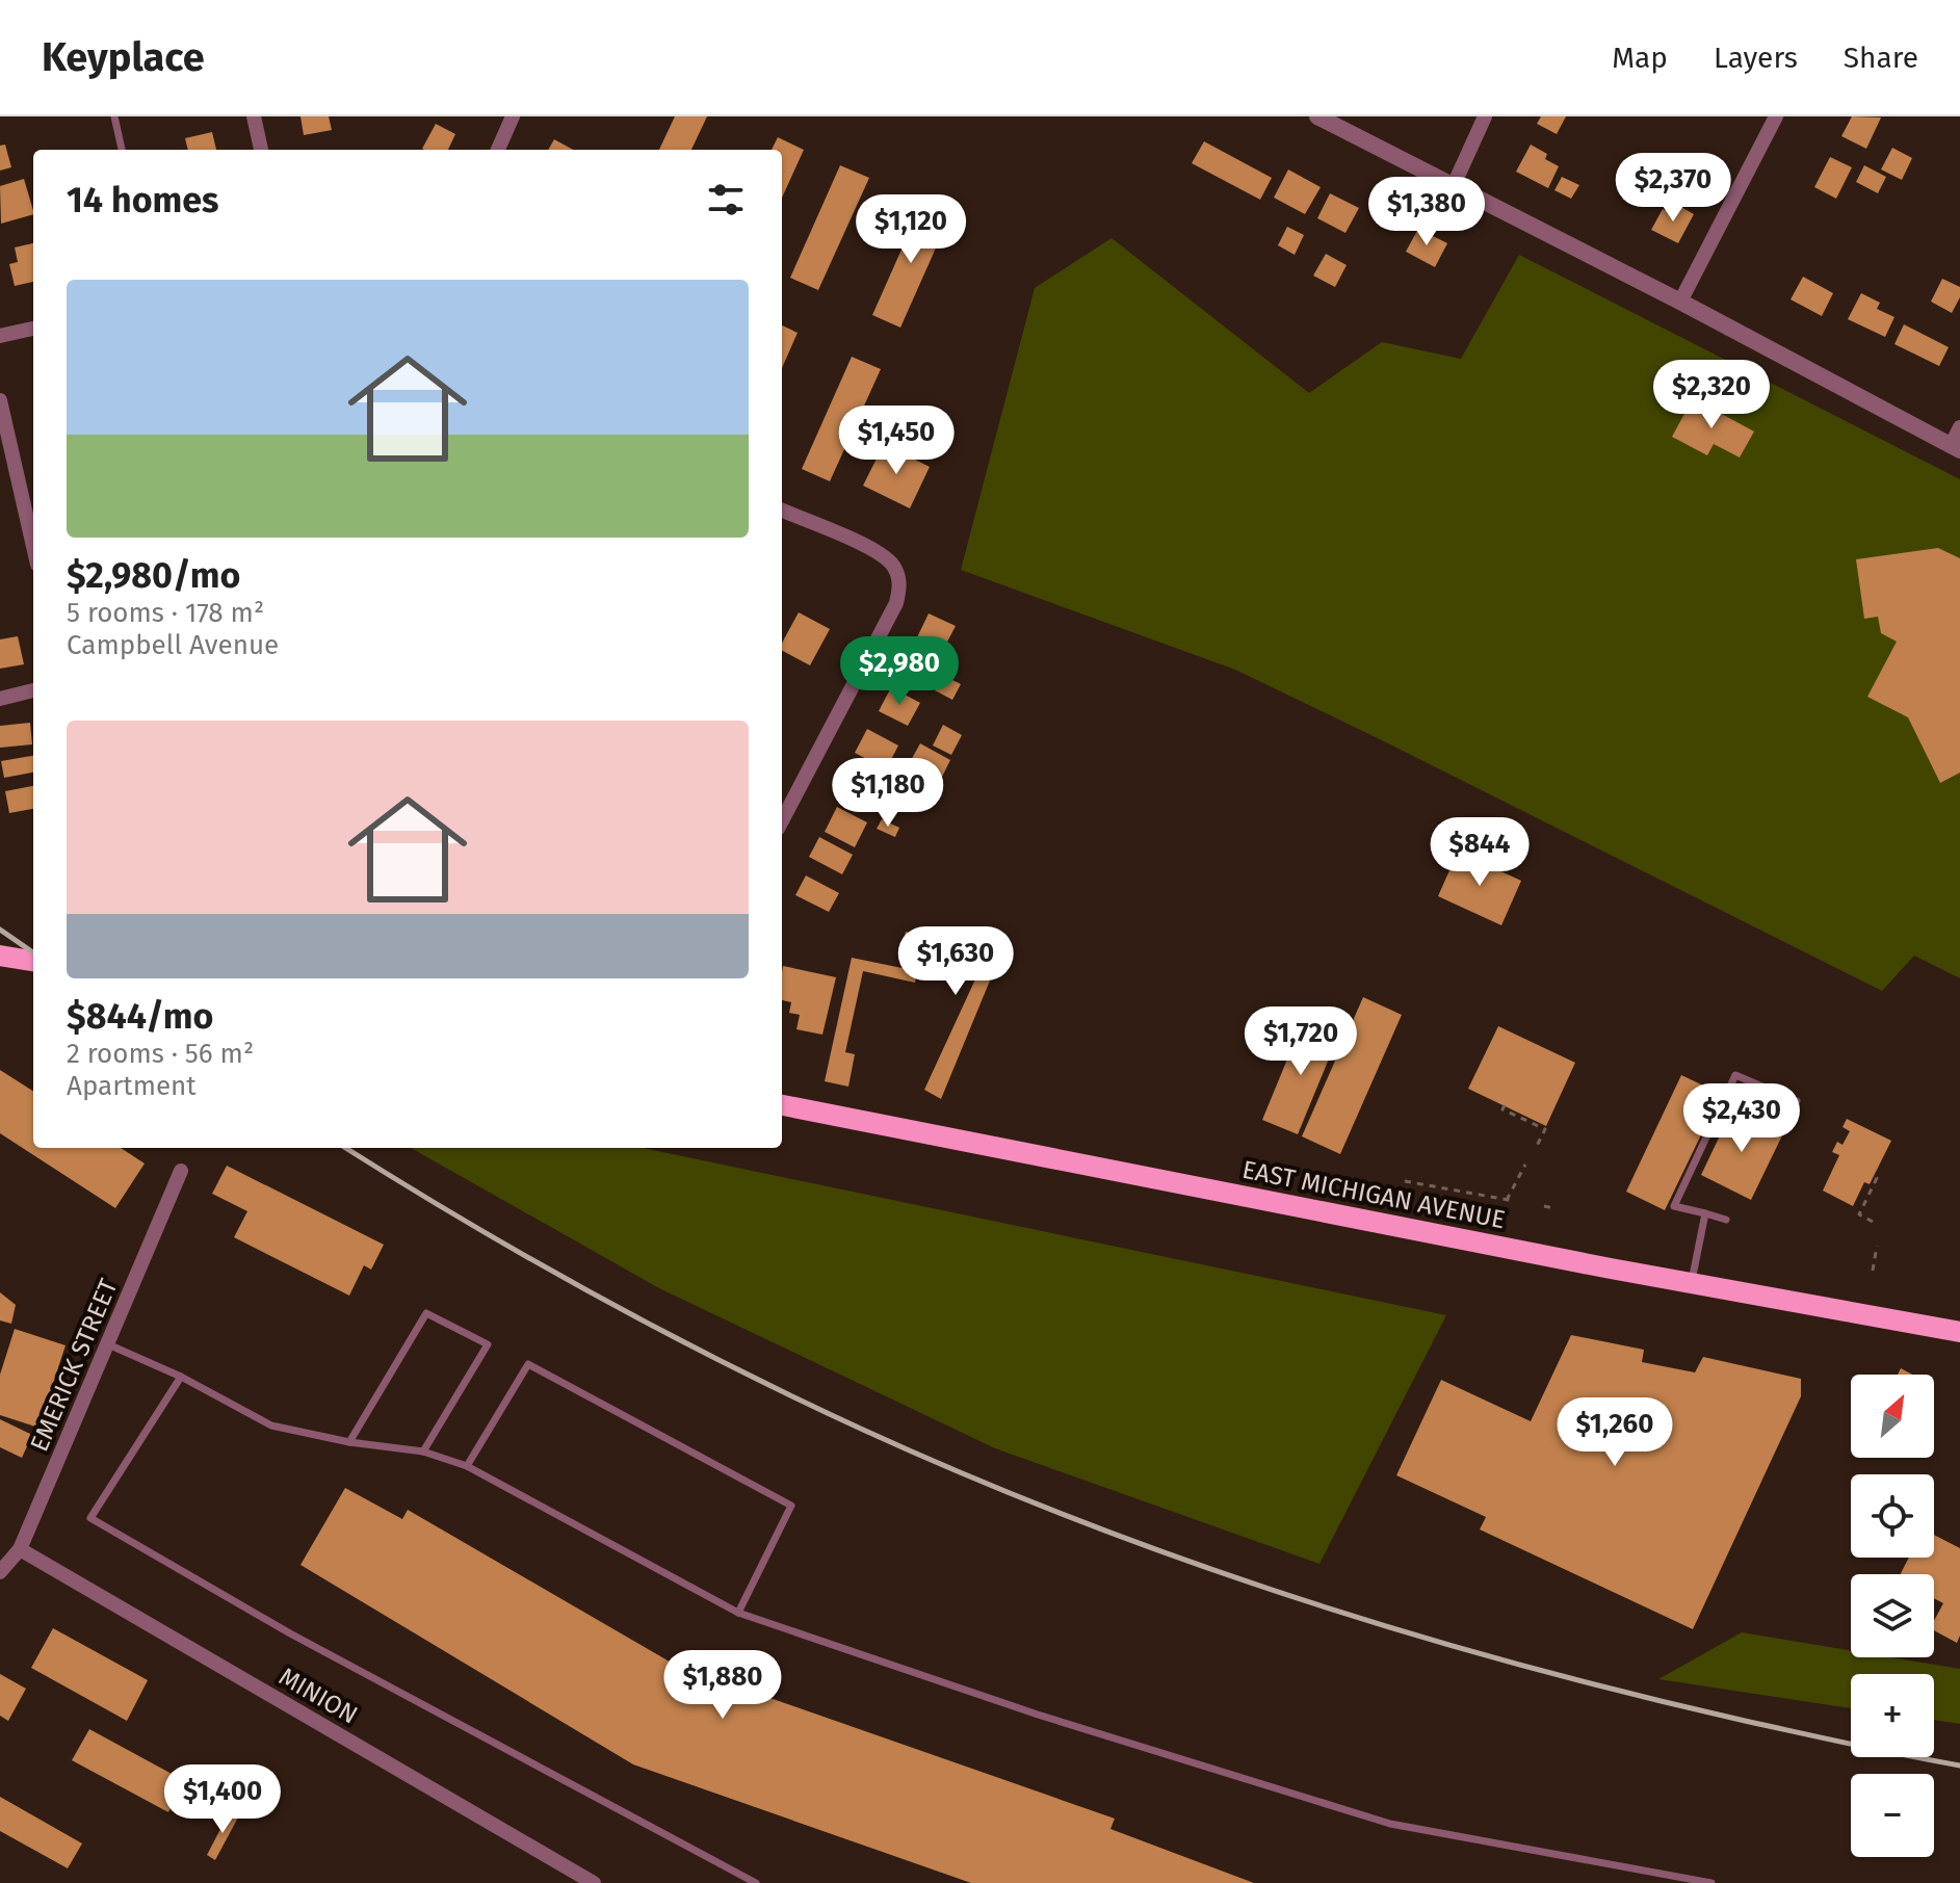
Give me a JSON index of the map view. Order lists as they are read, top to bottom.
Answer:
{
  "streets": {
    "main road": ["EAST MICHIGAN AVENUE"],
    "street": ["EMERICK STREET", "MINION"]
  },
  "crossings": [
    ["EMERICK STREET", "MINION"]
  ],
  "north": "top right",
  "page": {
    "header": "Keyplace",
    "nav": ["Map", "Layers", "Share"],
    "heading": "14 homes",
    "price": [
      "$2,370",
      "$1,380",
      "$1,120",
      "$2,320",
      "$1,450",
      "$2,980",
      "$1,180",
      "$844",
      "$1,630",
      "$1,720",
      "$2,430",
      "$1,260",
      "$1,880",
      "$1,400"
    ],
    "list": [
      {
        "name": "$2,980/mo",
        "note": "5 rooms · 178 m² · Campbell Avenue"
      },
      {
        "name": "$844/mo",
        "note": "2 rooms · 56 m² · Apartment"
      }
    ],
    "map_buttons": ["+", "−"]
  }
}
